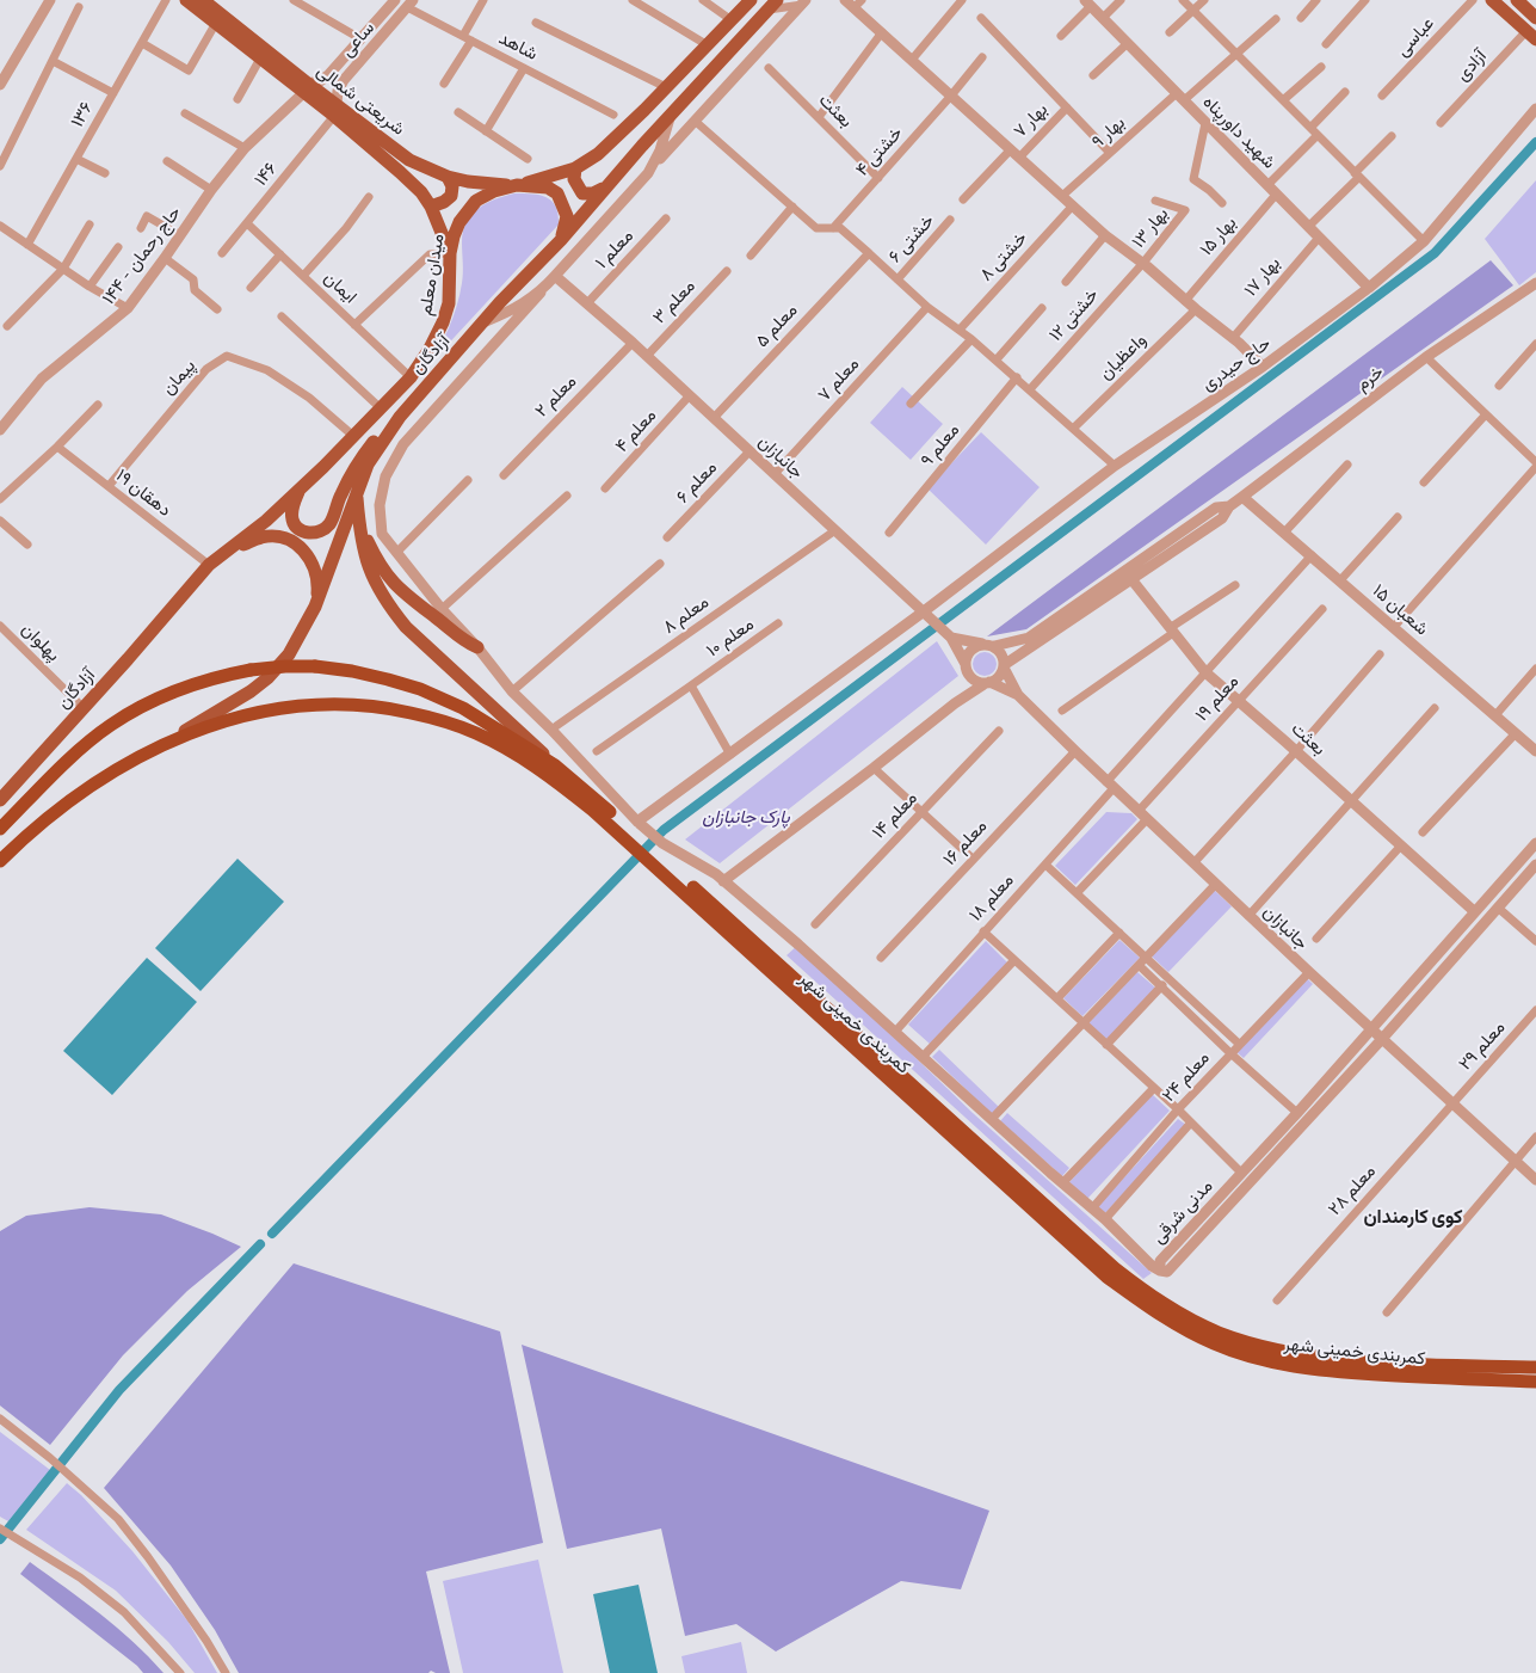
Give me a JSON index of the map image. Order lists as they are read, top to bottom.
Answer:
{
  "streets": {
    "highway": ["کمربندی خمینی شهر"],
    "main road": ["شریعتی شمالی", "میدان معلم", "آزادگان"],
    "street": [
      "عباسی",
      "ساعی",
      "شاهد",
      "آزادی",
      "بعثت",
      "۱۳۶",
      "بهار ۷",
      "بهار ۹",
      "شهید داورپناه",
      "خشتی ۴",
      "۱۴۶",
      "بهار ۱۳",
      "بهار ۱۵",
      "خشتی ۶",
      "معلم ۱",
      "حاج رحمان - ۱۴۴",
      "خشتی ۸",
      "بهار ۱۷",
      "ایمان",
      "معلم ۳",
      "خشتی ۱۲",
      "معلم ۵",
      "واعظیان",
      "حاج حیدری",
      "پیمان",
      "خرم",
      "معلم ۷",
      "معلم ۲",
      "معلم ۴",
      "معلم ۹",
      "جانبازان",
      "معلم ۶",
      "دهقان ۱۹",
      "۱۵ شعبان",
      "معلم ۸",
      "معلم ۱۰",
      "پهلوان",
      "معلم ۱۹",
      "معلم ۱۴",
      "معلم ۱۶",
      "معلم ۱۸",
      "معلم ۲۹",
      "معلم ۲۴",
      "معلم ۲۸",
      "مدنی شرقی"
    ]
  },
  "crossings": [
    ["ساعی", "شاهد"],
    ["ساعی", "شریعتی شمالی"],
    ["ساعی", "۱۴۶"],
    ["ساعی", "حاج رحمان - ۱۴۴"],
    ["شریعتی شمالی", "۱۴۶"],
    ["شریعتی شمالی", "حاج رحمان - ۱۴۴"],
    ["شریعتی شمالی", "میدان معلم"],
    ["بعثت", "خشتی ۴"],
    ["بعثت", "خرم"],
    ["بعثت", "معلم ۱۹"],
    ["بعثت", "معلم ۱۸"],
    ["بعثت", "مدنی شرقی"],
    ["بهار ۹", "شهید داورپناه"],
    ["شهید داورپناه", "بهار ۱۵"],
    ["شهید داورپناه", "بهار ۱۷"],
    ["شهید داورپناه", "حاج حیدری"],
    ["۱۴۶", "ایمان"],
    ["بهار ۱۳", "خشتی ۱۲"],
    ["معلم ۱", "جانبازان"],
    ["میدان معلم", "آزادگان"],
    ["ایمان", "آزادگان"],
    ["معلم ۳", "جانبازان"],
    ["معلم ۵", "جانبازان"],
    ["آزادگان", "پیمان"],
    ["آزادگان", "دهقان ۱۹"],
    ["آزادگان", "پهلوان"],
    ["آزادگان", "کمربندی خمینی شهر"],
    ["حاج حیدری", "جانبازان"],
    ["حاج حیدری", "کمربندی خمینی شهر"],
    ["پیمان", "دهقان ۱۹"],
    ["خرم", "۱۵ شعبان"],
    ["معلم ۷", "جانبازان"],
    ["معلم ۲", "جانبازان"],
    ["معلم ۴", "جانبازان"],
    ["جانبازان", "معلم ۶"],
    ["جانبازان", "معلم ۸"],
    ["جانبازان", "معلم ۱۹"],
    ["جانبازان", "معلم ۱۶"],
    ["جانبازان", "معلم ۱۸"],
    ["جانبازان", "معلم ۲۹"],
    ["جانبازان", "معلم ۲۴"],
    ["جانبازان", "معلم ۲۸"],
    ["جانبازان", "مدنی شرقی"],
    ["۱۵ شعبان", "معلم ۱۸"],
    ["معلم ۲۹", "معلم ۲۸"]
  ],
  "districts": ["کوی کارمندان"],
  "parks": ["پارک جانبازان"]
}
